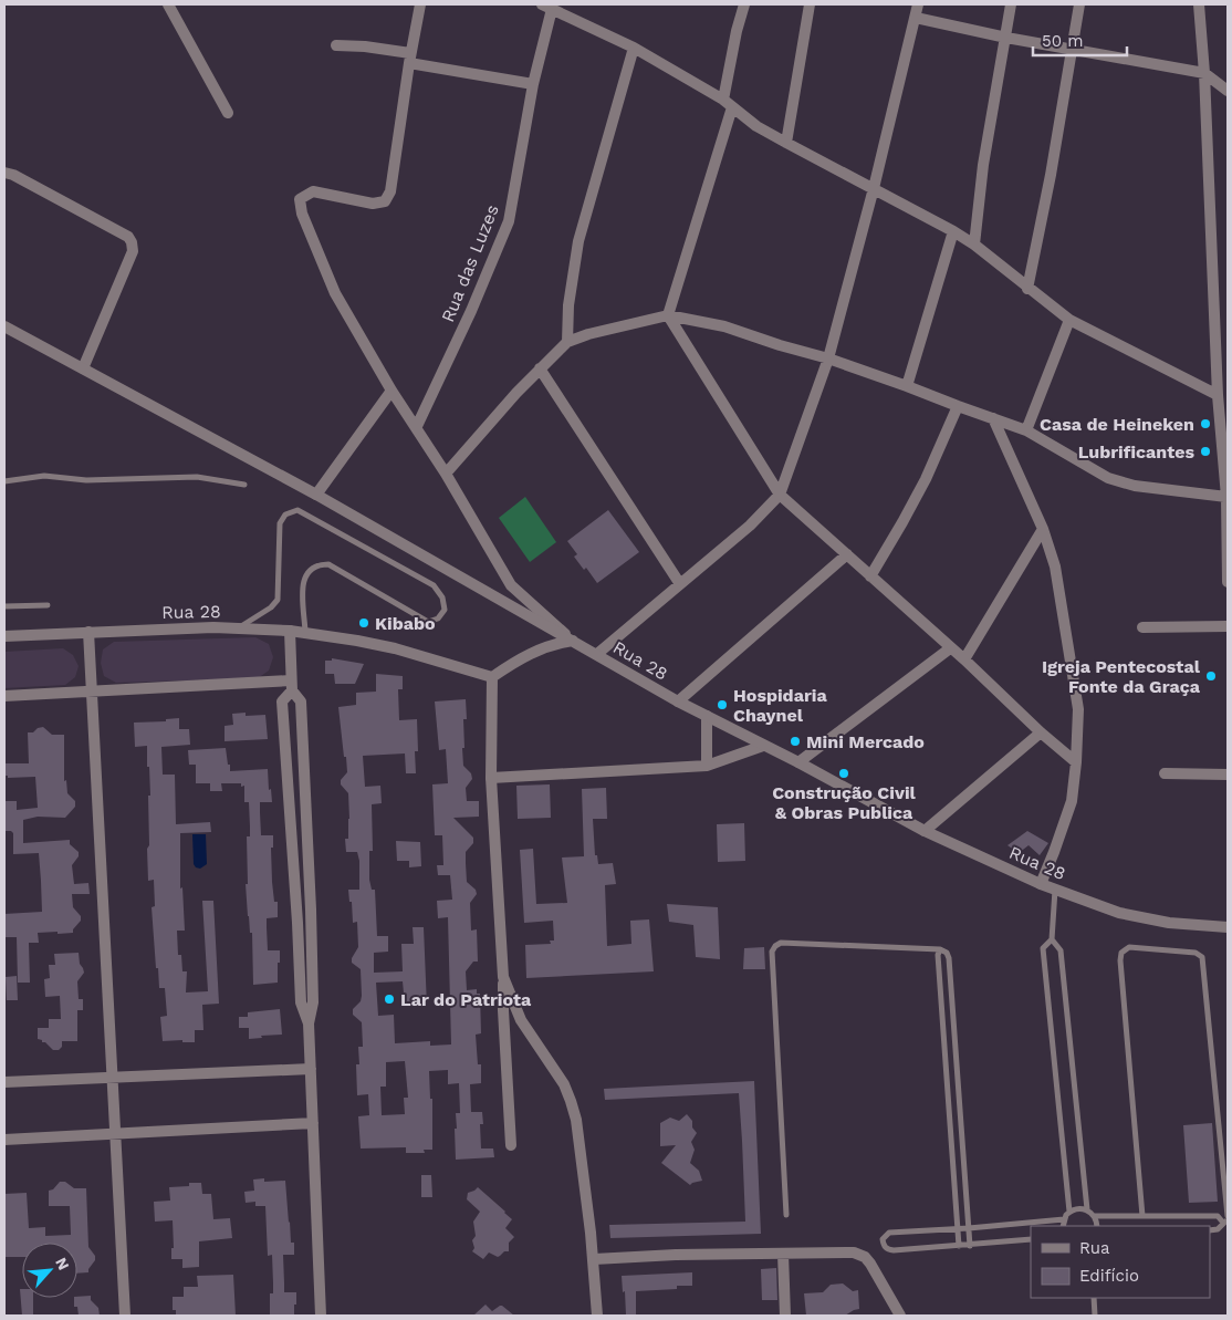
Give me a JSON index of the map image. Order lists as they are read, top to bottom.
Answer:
{
  "streets": {
    "street": ["Rua das Luzes", "Rua 28"]
  },
  "places": [
    "Casa de Heineken",
    "Lubrificantes",
    "Kibabo",
    "Igreja Pentecostal Fonte da Graça",
    "Hospidaria Chaynel",
    "Mini Mercado",
    "Construção Civil & Obras Publica",
    "Lar do Patriota"
  ],
  "legend": ["Rua", "Edifício"],
  "scale_bar": "50 m",
  "north": "top right"
}
